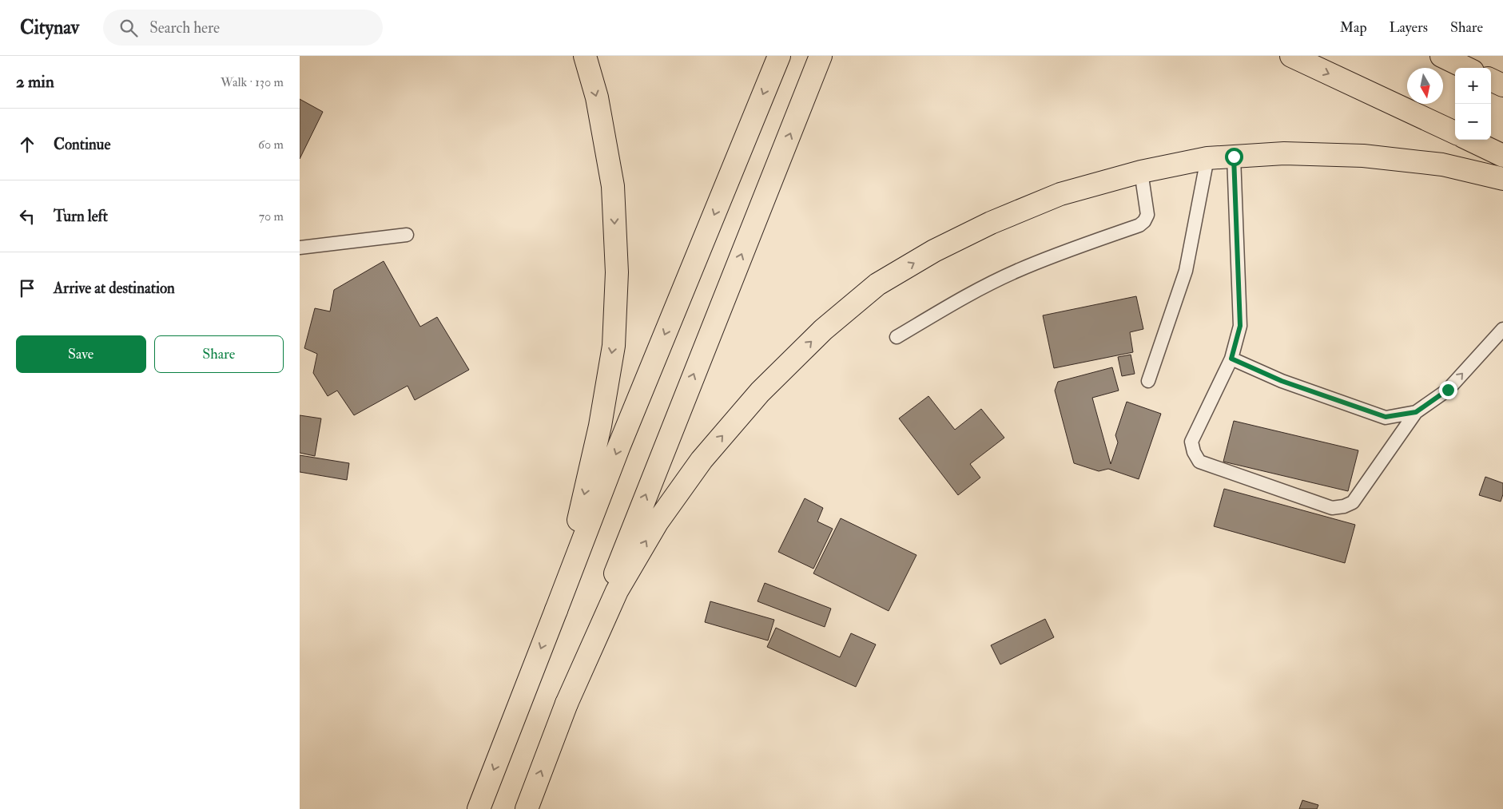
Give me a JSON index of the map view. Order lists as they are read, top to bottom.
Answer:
{
  "north": "bottom",
  "page": {
    "header": "Citynav",
    "search": "Search here",
    "nav": ["Map", "Layers", "Share"],
    "heading": ["2 min", "Walk · 130 m"],
    "map_buttons": ["+", "−"],
    "list": [
      ["Continue", "60 m"],
      ["Turn left", "70 m"],
      "Arrive at destination"
    ],
    "buttons": ["Save", "Share"]
  }
}
